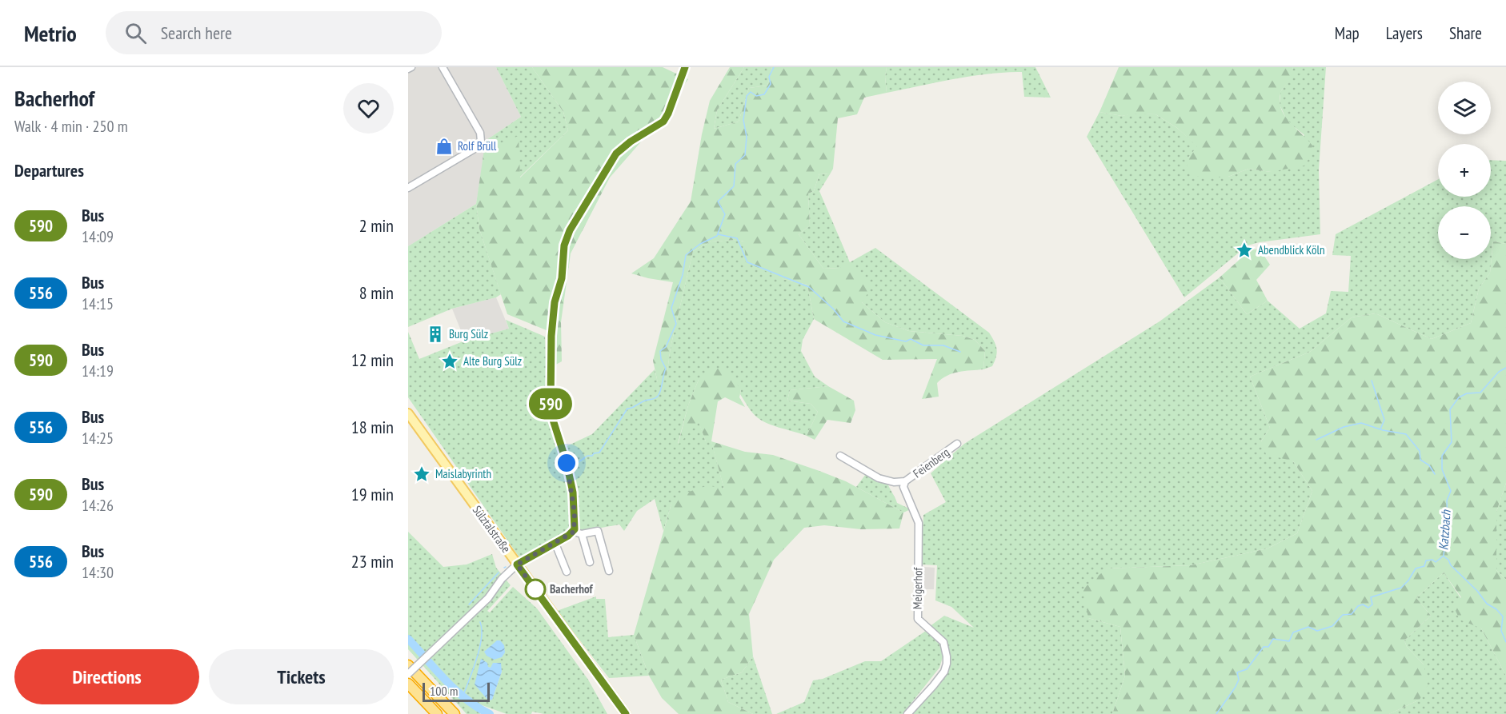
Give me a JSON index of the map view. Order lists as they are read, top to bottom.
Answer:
{
  "streets": {
    "main road": ["Sülztalstraße"],
    "street": ["Feienberg", "Meigerhof"]
  },
  "crossings": [
    ["Feienberg", "Meigerhof"]
  ],
  "water": ["Katzbach"],
  "places": {
    "shop": ["Rolf Brüll"],
    "place": ["Abendblick Köln", "Alte Burg Sülz", "Maislabyrinth"],
    "building": ["Burg Sülz"],
    "other": ["Bacherhof"]
  },
  "lines": ["bus line 590"],
  "scale_bar": "100 m",
  "page": {
    "header": "Metrio",
    "search": "Search here",
    "nav": ["Map", "Layers", "Share"],
    "heading": [
      ["Bacherhof", "Walk · 4 min · 250 m"],
      "Departures"
    ],
    "on_map": "590",
    "map_buttons": ["+", "−"],
    "list": [
      {
        "mark": "590",
        "name": "Bus",
        "note": "14:09",
        "value": "2 min"
      },
      {
        "mark": "556",
        "name": "Bus",
        "note": "14:15",
        "value": "8 min"
      },
      {
        "mark": "590",
        "name": "Bus",
        "note": "14:19",
        "value": "12 min"
      },
      {
        "mark": "556",
        "name": "Bus",
        "note": "14:25",
        "value": "18 min"
      },
      {
        "mark": "590",
        "name": "Bus",
        "note": "14:26",
        "value": "19 min"
      },
      {
        "mark": "556",
        "name": "Bus",
        "note": "14:30",
        "value": "23 min"
      }
    ],
    "buttons": ["Directions", "Tickets"],
    "scale": "100 m"
  }
}
